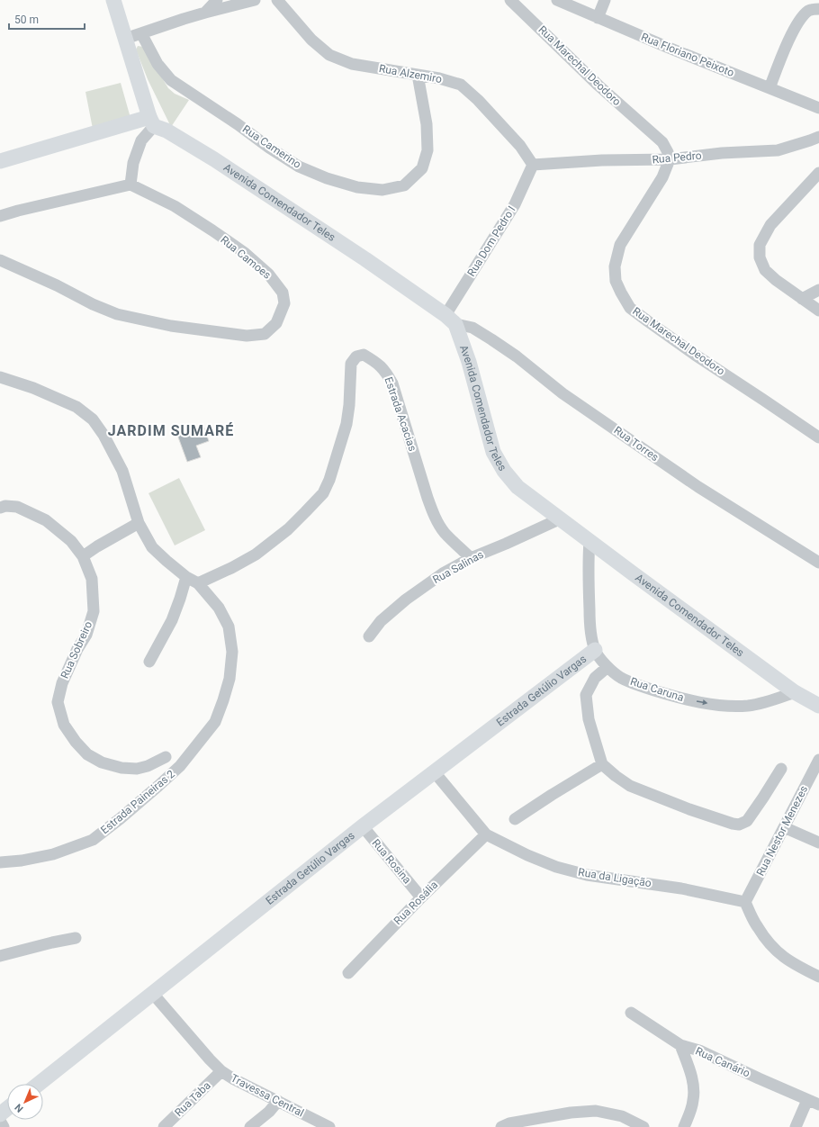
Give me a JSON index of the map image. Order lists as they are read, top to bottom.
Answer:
{
  "streets": {
    "main road": ["Avenida Comendador Teles", "Estrada Getúlio Vargas"],
    "street": [
      "Rua Floriano Peixoto",
      "Rua Marechal Deodoro",
      "Rua Alzemiro",
      "Rua Camerino",
      "Rua Pedro",
      "Rua Dom Pedro I",
      "Rua Camoes",
      "Estrada Acacias",
      "Rua Torres",
      "Rua Salinas",
      "Rua Sobreiro",
      "Rua Caruna",
      "Estrada Paineiras 2",
      "Rua Nestor Menezes",
      "Rua Rosina",
      "Rua da Ligação",
      "Rua Rosália",
      "Rua Canário",
      "Travessa Central",
      "Rua Taba"
    ]
  },
  "crossings": [
    ["Rua Marechal Deodoro", "Rua Pedro"],
    ["Rua Alzemiro", "Rua Camerino"],
    ["Rua Alzemiro", "Rua Pedro"],
    ["Rua Alzemiro", "Rua Dom Pedro I"],
    ["Rua Pedro", "Rua Dom Pedro I"],
    ["Avenida Comendador Teles", "Rua Dom Pedro I"],
    ["Avenida Comendador Teles", "Rua Torres"],
    ["Avenida Comendador Teles", "Rua Salinas"],
    ["Avenida Comendador Teles", "Rua Caruna"],
    ["Rua Dom Pedro I", "Rua Torres"],
    ["Estrada Acacias", "Rua Salinas"],
    ["Estrada Acacias", "Estrada Paineiras 2"],
    ["Rua Caruna", "Estrada Getúlio Vargas"],
    ["Estrada Getúlio Vargas", "Rua Rosina"],
    ["Estrada Getúlio Vargas", "Rua da Ligação"],
    ["Estrada Getúlio Vargas", "Travessa Central"],
    ["Rua Nestor Menezes", "Rua da Ligação"],
    ["Rua Rosina", "Rua Rosália"],
    ["Rua da Ligação", "Rua Rosália"],
    ["Travessa Central", "Rua Taba"]
  ],
  "one_way": ["Rua Caruna"],
  "districts": ["JARDIM SUMARÉ"],
  "scale_bar": "50 m",
  "north": "bottom left"
}
